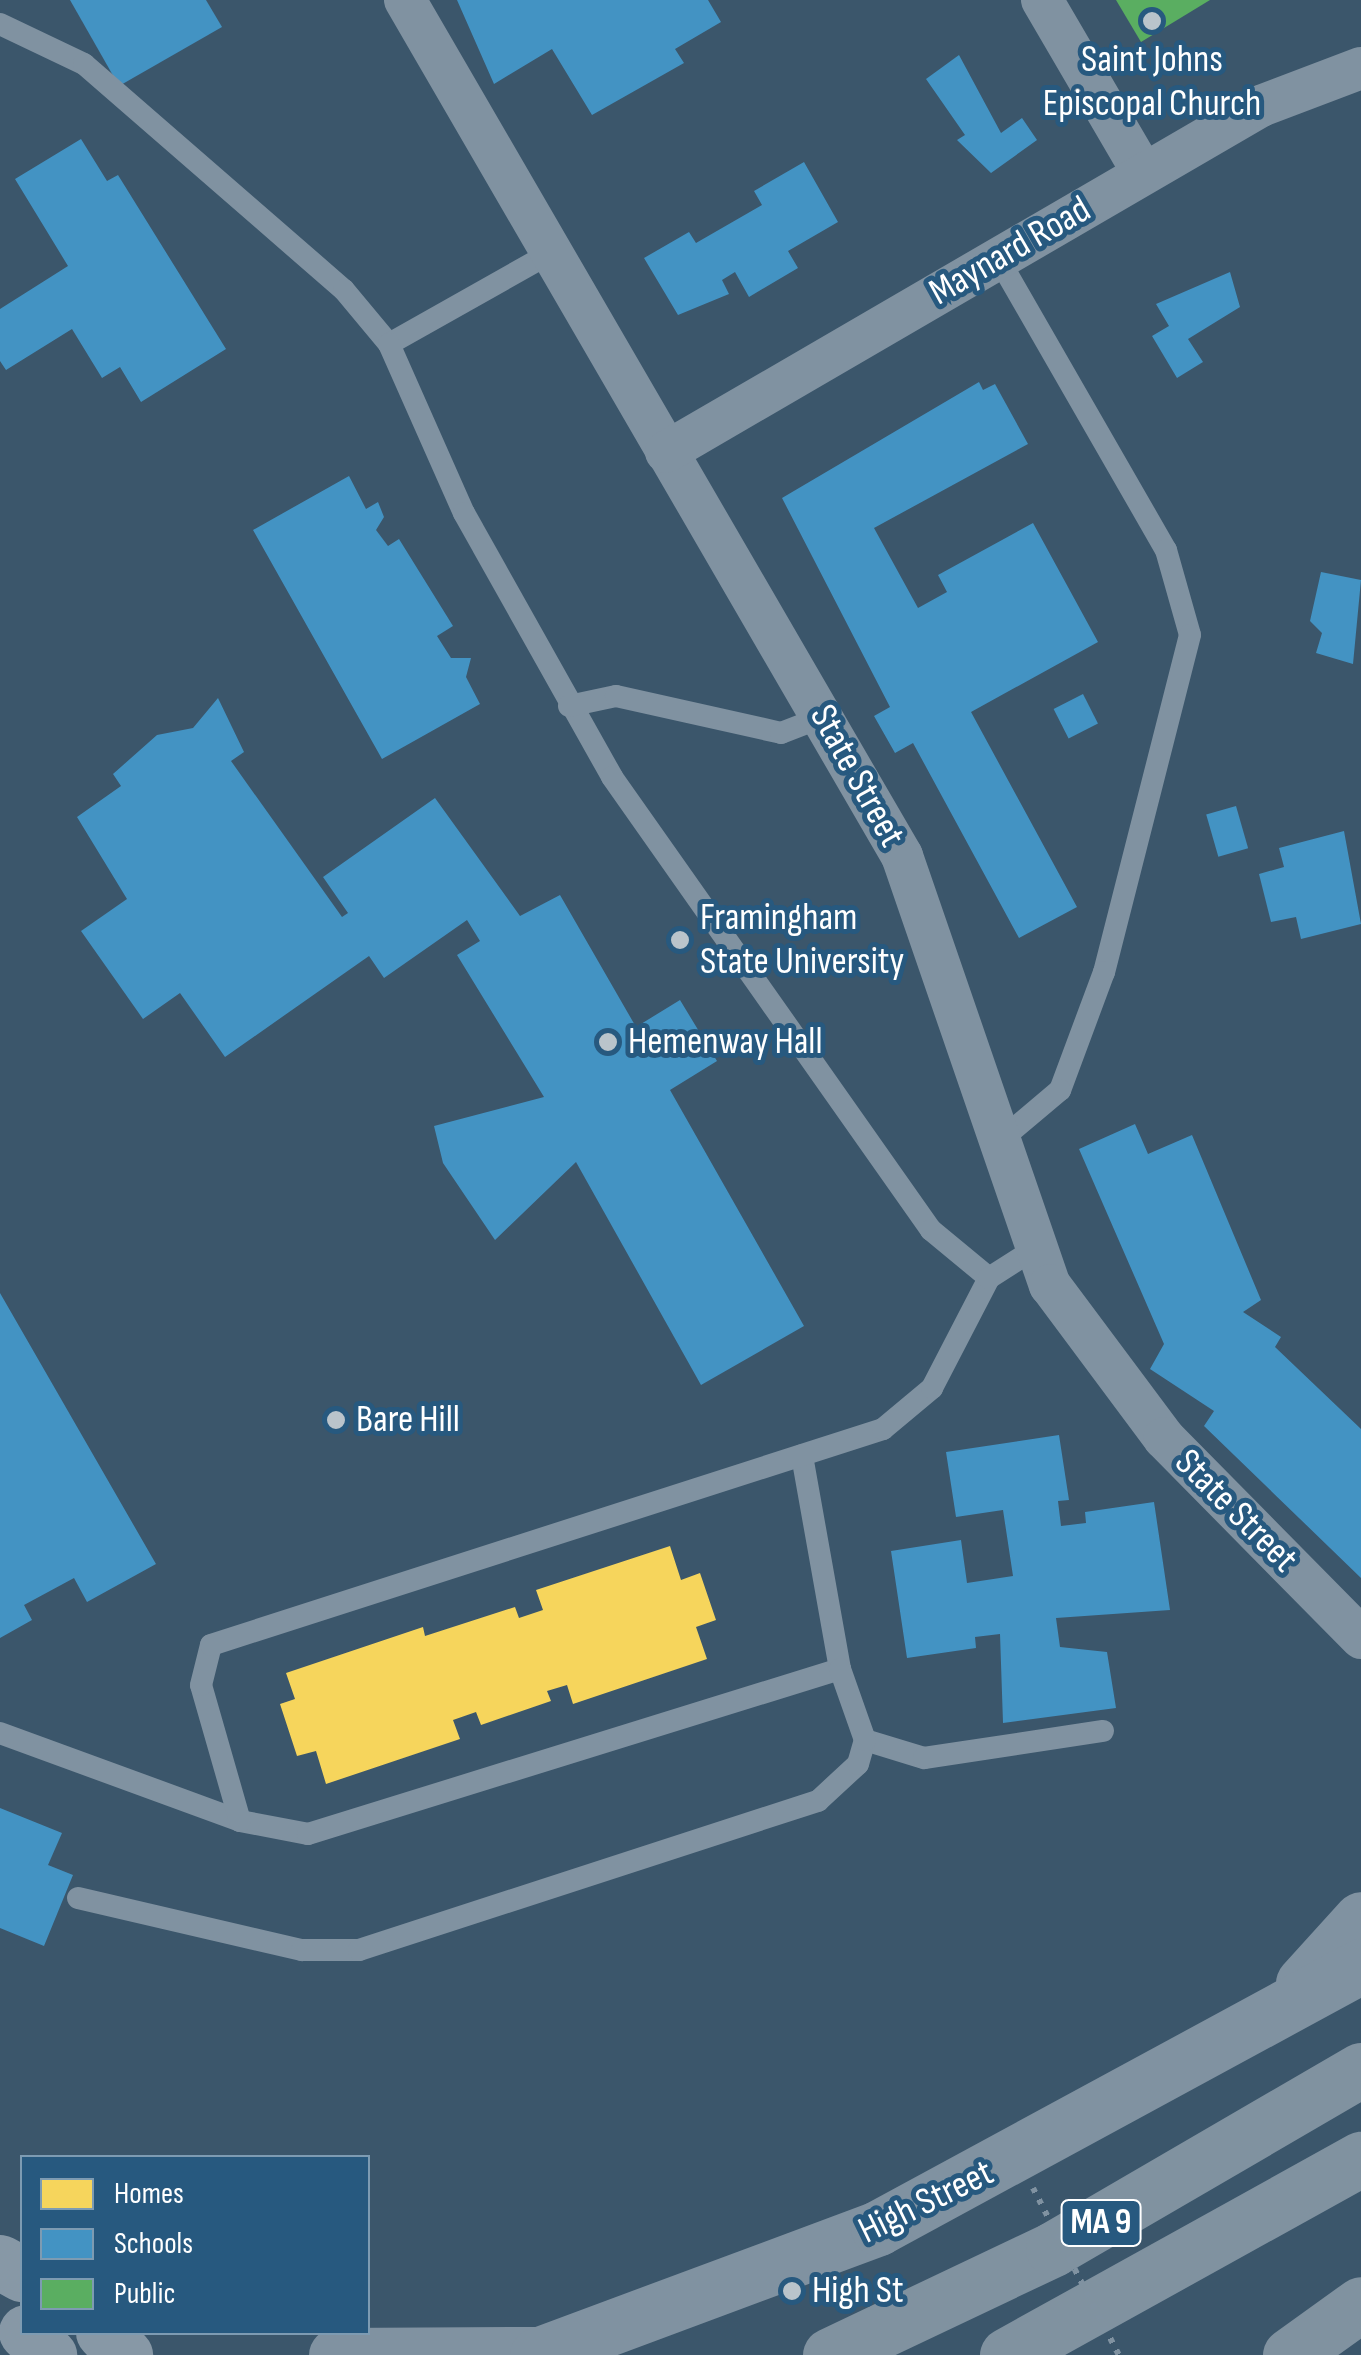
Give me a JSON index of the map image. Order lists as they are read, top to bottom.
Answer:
{
  "streets": {
    "highway": ["MA 9"],
    "street": ["Maynard Road", "State Street", "High Street"]
  },
  "crossings": [
    ["Maynard Road", "State Street"]
  ],
  "places": [
    "Saint Johns Episcopal Church",
    "Framingham State University",
    "Hemenway Hall",
    "Bare Hill",
    "High St"
  ],
  "legend": ["Homes", "Schools", "Public"]
}
